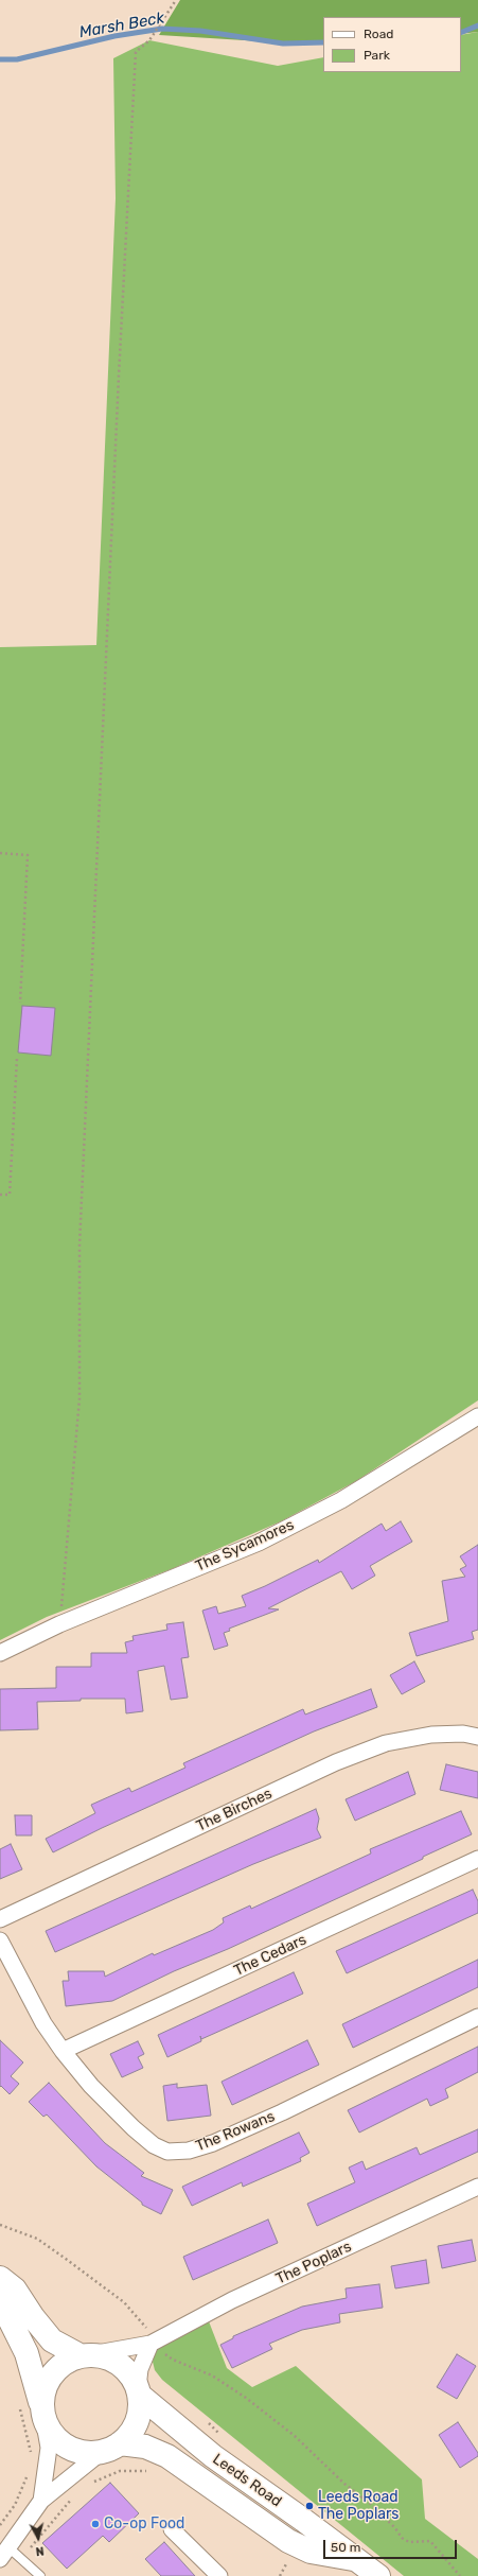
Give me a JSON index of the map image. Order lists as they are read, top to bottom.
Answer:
{
  "streets": {
    "highway": ["Leeds Road"],
    "street": [
      "The Sycamores",
      "The Birches",
      "The Cedars",
      "The Rowans",
      "The Poplars"
    ]
  },
  "crossings": [
    ["The Cedars", "The Rowans"],
    ["The Poplars", "Leeds Road"]
  ],
  "water": ["Marsh Beck"],
  "places": ["Leeds Road The Poplars", "Co-op Food"],
  "legend": ["Road", "Park"],
  "scale_bar": "50 m",
  "north": "bottom"
}
